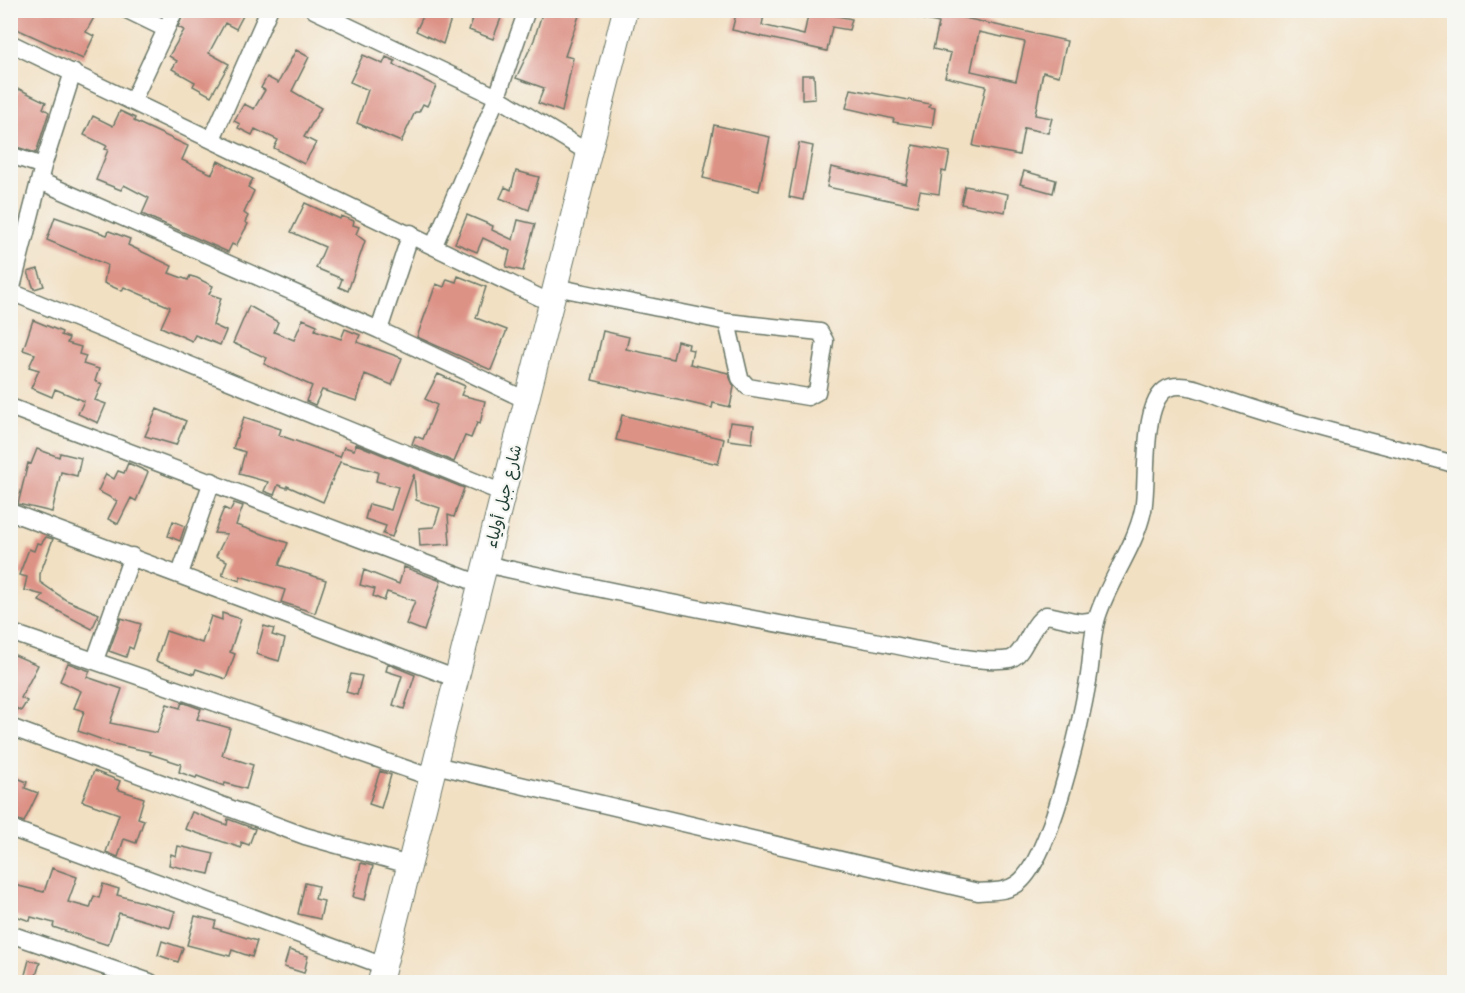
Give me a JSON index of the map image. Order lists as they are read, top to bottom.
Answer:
{
  "streets": {
    "highway": ["شارع جبل أولياء"]
  }
}
